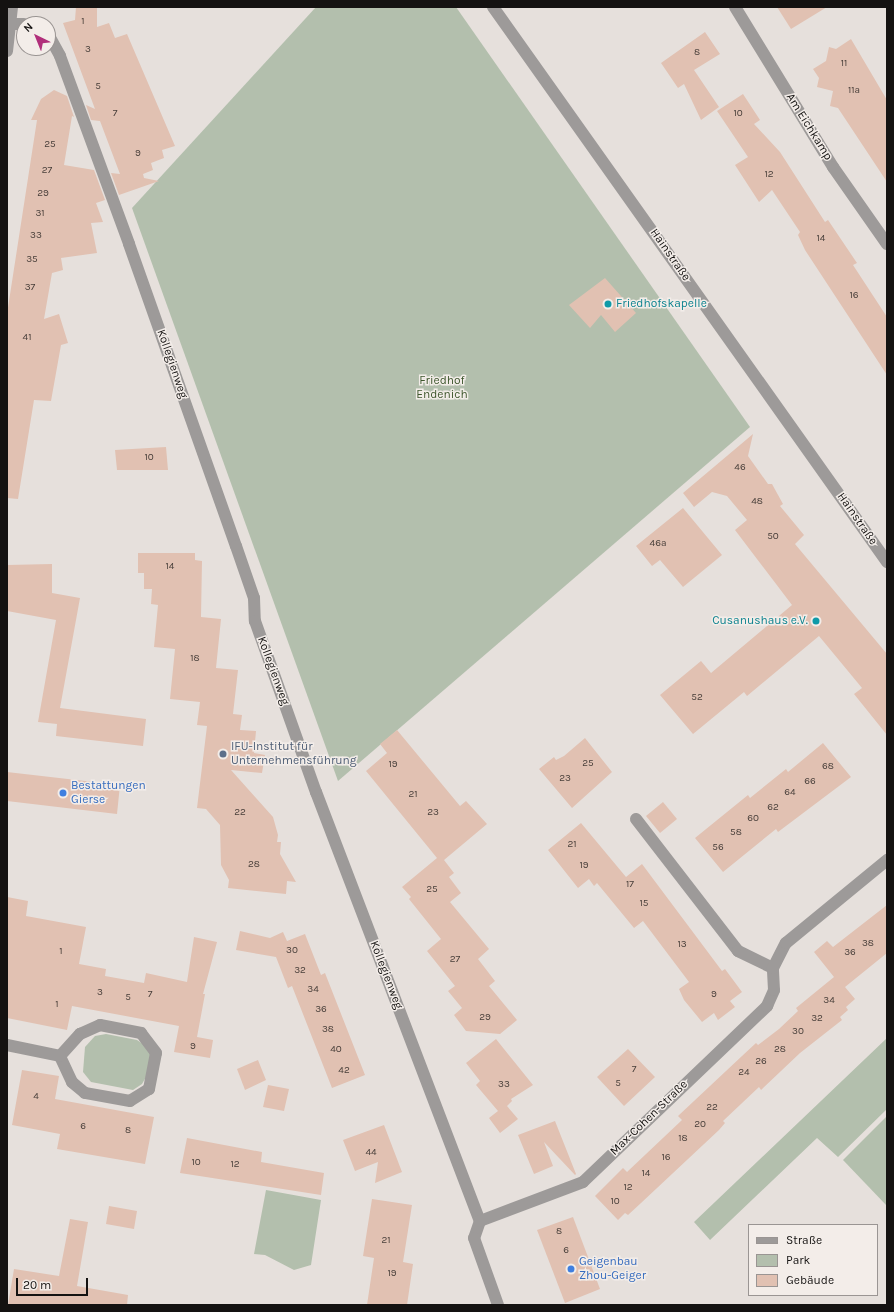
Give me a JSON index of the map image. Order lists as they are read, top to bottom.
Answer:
{
  "streets": {
    "street": [
      "Am Eichkamp",
      "Hainstraße",
      "Kollegienweg",
      "Max-Cohen-Straße"
    ]
  },
  "crossings": [
    ["Kollegienweg", "Max-Cohen-Straße"]
  ],
  "parks": ["Friedhof Endenich"],
  "places": [
    "Friedhofskapelle",
    "Cusanushaus e.V.",
    "IFU-Institut für Unternehmensführung",
    "Bestattungen Gierse",
    "Geigenbau Zhou-Geiger"
  ],
  "house_numbers": [
    "1",
    "3",
    "8",
    "11",
    "5",
    "11a",
    "7",
    "10",
    "25",
    "9",
    "27",
    "12",
    "29",
    "31",
    "33",
    "14",
    "35",
    "37",
    "16",
    "41",
    "10",
    "46",
    "48",
    "50",
    "46a",
    "14",
    "18",
    "52",
    "25",
    "19",
    "68",
    "23",
    "66",
    "64",
    "21",
    "62",
    "22",
    "23",
    "60",
    "58",
    "21",
    "56",
    "28",
    "19",
    "17",
    "25",
    "15",
    "38",
    "13",
    "30",
    "1",
    "36",
    "27",
    "32",
    "34",
    "3",
    "7",
    "9",
    "5",
    "34",
    "1",
    "36",
    "29",
    "32",
    "38",
    "30",
    "9",
    "40",
    "28",
    "26",
    "7",
    "42",
    "24",
    "5",
    "33",
    "4",
    "22",
    "20",
    "6",
    "8",
    "18",
    "44",
    "16",
    "10",
    "12",
    "14",
    "12",
    "10",
    "8",
    "21",
    "6",
    "19"
  ],
  "legend": ["Straße", "Park", "Gebäude"],
  "scale_bar": "20 m",
  "north": "top left"
}
